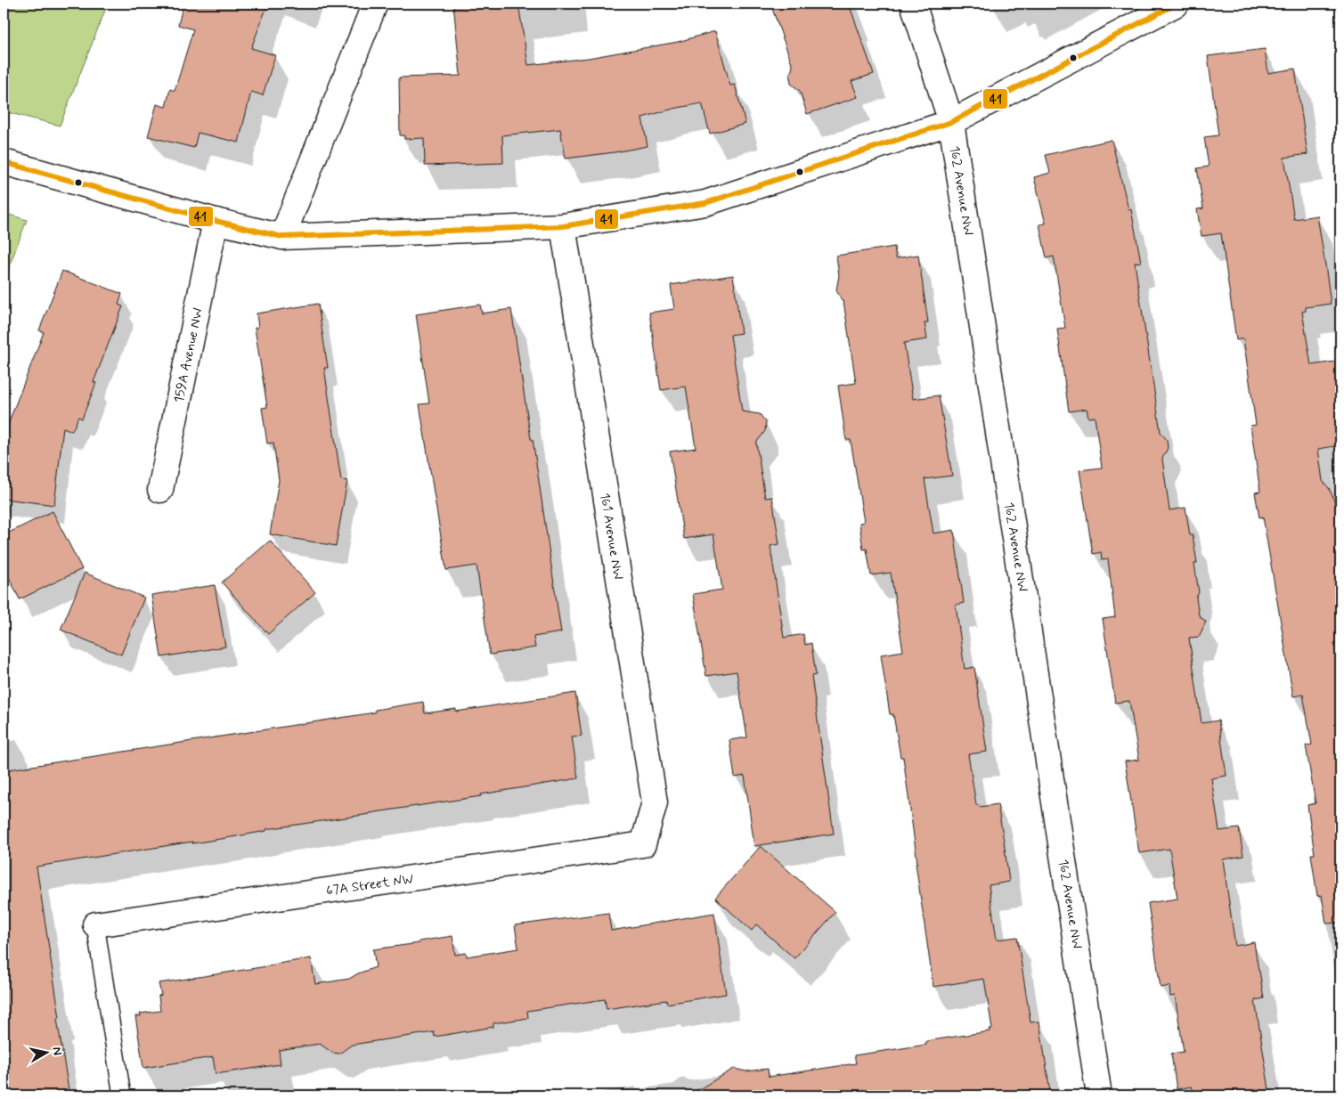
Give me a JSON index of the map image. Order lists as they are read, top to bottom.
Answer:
{
  "streets": {
    "street": [
      "162 Avenue NW",
      "159A Avenue NW",
      "161 Avenue NW",
      "67A Street NW"
    ]
  },
  "crossings": [
    ["161 Avenue NW", "67A Street NW"]
  ],
  "lines": ["transit line 41"],
  "north": "right"
}
